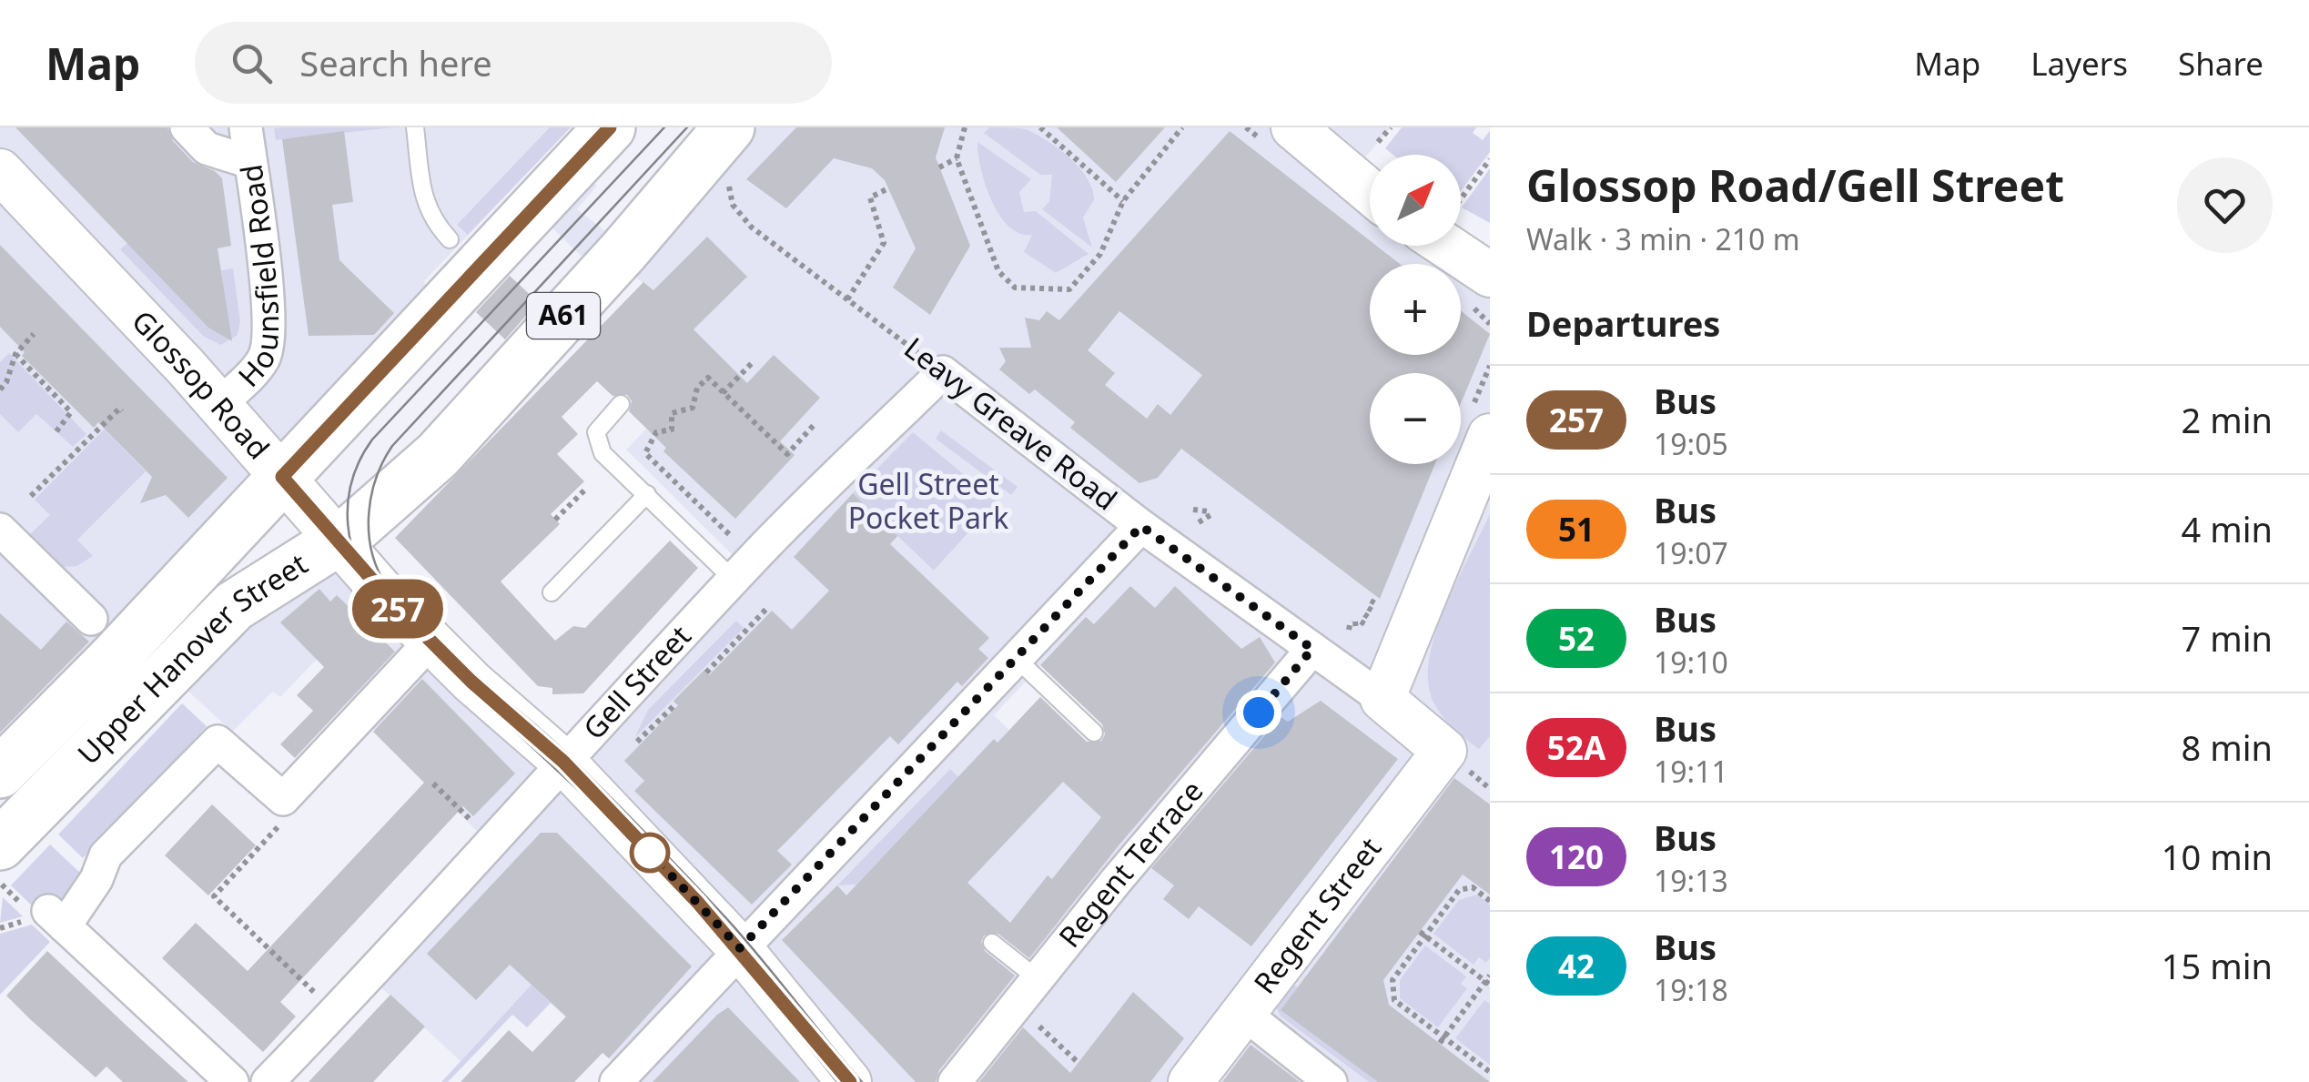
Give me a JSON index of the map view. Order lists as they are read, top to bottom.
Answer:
{
  "streets": {
    "highway": ["A61", "Upper Hanover Street"],
    "street": [
      "Hounsfield Road",
      "Glossop Road",
      "Leavy Greave Road",
      "Gell Street",
      "Regent Terrace",
      "Regent Street"
    ]
  },
  "crossings": [
    ["Hounsfield Road", "Glossop Road"],
    ["Glossop Road", "Upper Hanover Street"],
    ["Glossop Road", "Gell Street"],
    ["Leavy Greave Road", "Gell Street"],
    ["Leavy Greave Road", "Regent Terrace"],
    ["Leavy Greave Road", "Regent Street"]
  ],
  "parks": ["Gell Street Pocket Park"],
  "lines": ["bus line 257"],
  "north": "top right",
  "page": {
    "header": "Map",
    "search": "Search here",
    "nav": ["Map", "Layers", "Share"],
    "on_map": "257",
    "heading": [
      ["Glossop Road/Gell Street", "Walk · 3 min · 210 m"],
      "Departures"
    ],
    "map_buttons": ["+", "−"],
    "list": [
      {
        "mark": "257",
        "name": "Bus",
        "note": "19:05",
        "value": "2 min"
      },
      {
        "mark": "51",
        "name": "Bus",
        "note": "19:07",
        "value": "4 min"
      },
      {
        "mark": "52",
        "name": "Bus",
        "note": "19:10",
        "value": "7 min"
      },
      {
        "mark": "52A",
        "name": "Bus",
        "note": "19:11",
        "value": "8 min"
      },
      {
        "mark": "120",
        "name": "Bus",
        "note": "19:13",
        "value": "10 min"
      },
      {
        "mark": "42",
        "name": "Bus",
        "note": "19:18",
        "value": "15 min"
      }
    ]
  }
}
